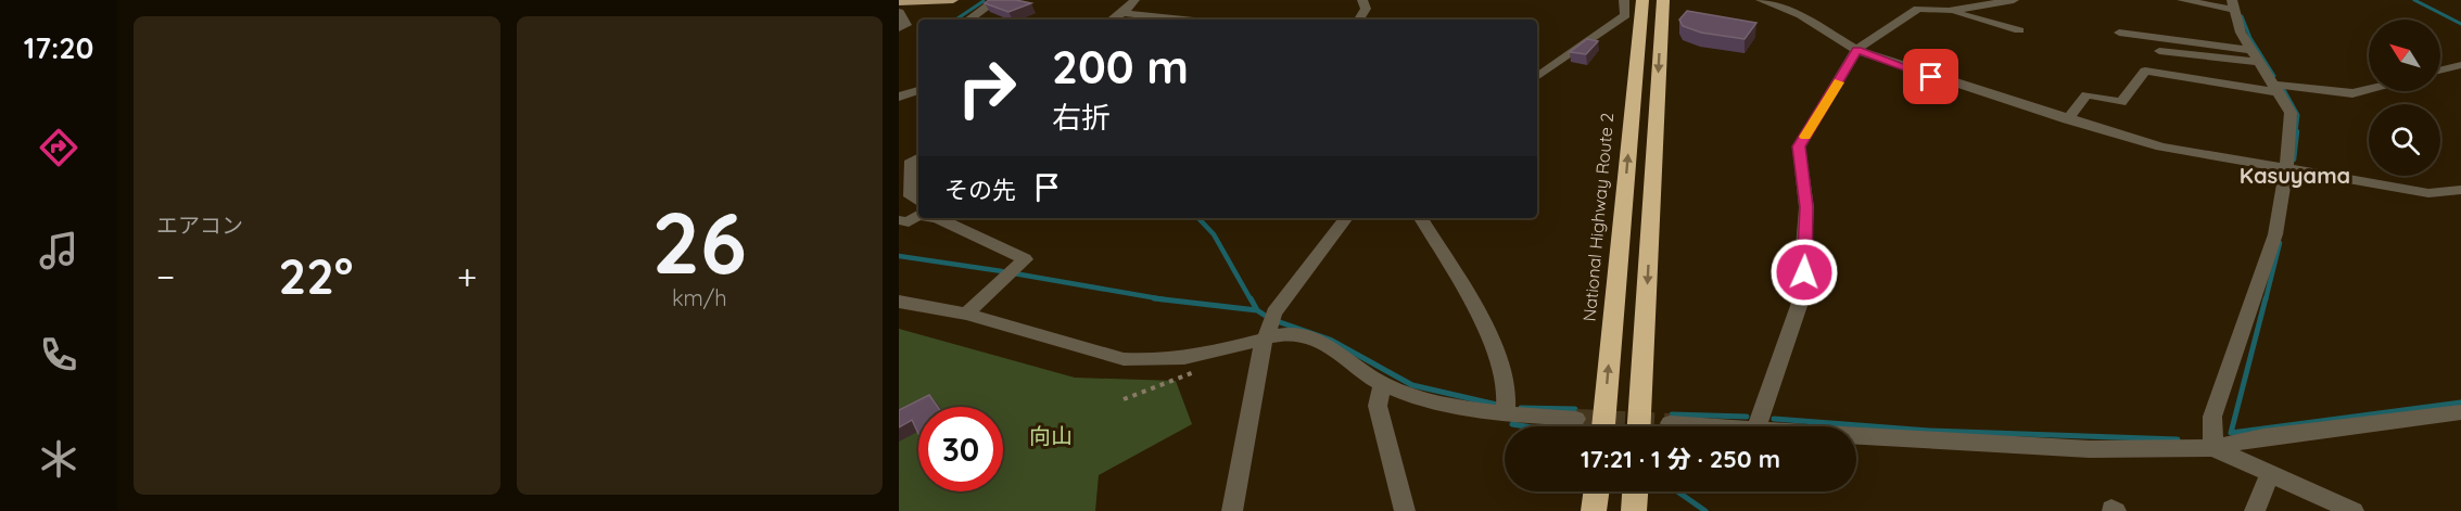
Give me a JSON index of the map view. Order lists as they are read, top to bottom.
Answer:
{
  "streets": {
    "highway": ["National Highway Route 2"]
  },
  "districts": ["Kasuyama"],
  "parks": ["向山"],
  "north": "top left",
  "page": {
    "tabs": "17:20",
    "tile": [
      "エアコン",
      ["26", "km/h"]
    ],
    "turn": ["200 m", "右折"],
    "then": "その先",
    "heat": ["−", "22°", "+"],
    "limit": "30",
    "trip": "17:21 · 1 分 · 250 m"
  }
}
